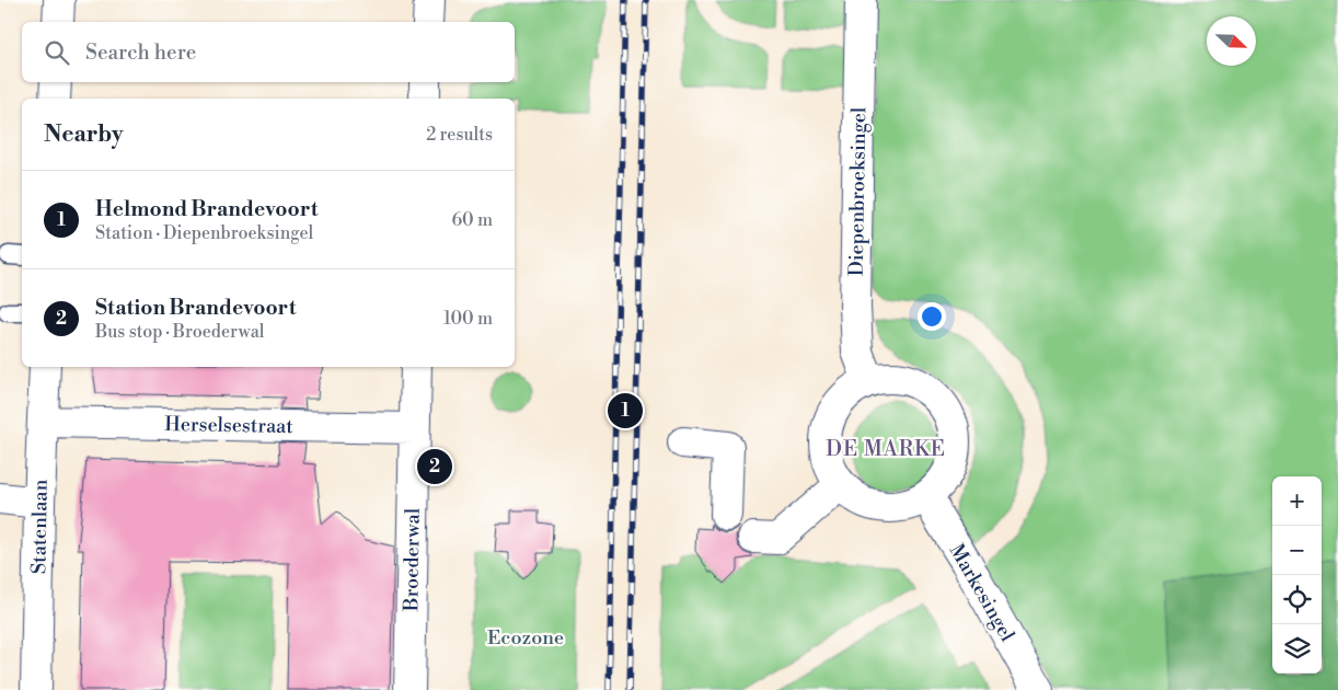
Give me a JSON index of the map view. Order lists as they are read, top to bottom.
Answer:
{
  "streets": {
    "street": [
      "Diepenbroeksingel",
      "Herselsestraat",
      "Statenlaan",
      "Broederwal",
      "Markesingel"
    ]
  },
  "crossings": [
    ["Diepenbroeksingel", "Markesingel"],
    ["Herselsestraat", "Statenlaan"],
    ["Herselsestraat", "Broederwal"]
  ],
  "districts": ["DE MARKE"],
  "parks": ["Ecozone"],
  "north": "bottom right",
  "page": {
    "search": "Search here",
    "heading": ["Nearby", "2 results"],
    "list": [
      {
        "mark": "1",
        "name": "Helmond Brandevoort",
        "note": "Station · Diepenbroeksingel",
        "value": "60 m"
      },
      {
        "mark": "2",
        "name": "Station Brandevoort",
        "note": "Bus stop · Broederwal",
        "value": "100 m"
      }
    ],
    "pins": ["1", "2"],
    "map_buttons": ["+", "−"]
  }
}
